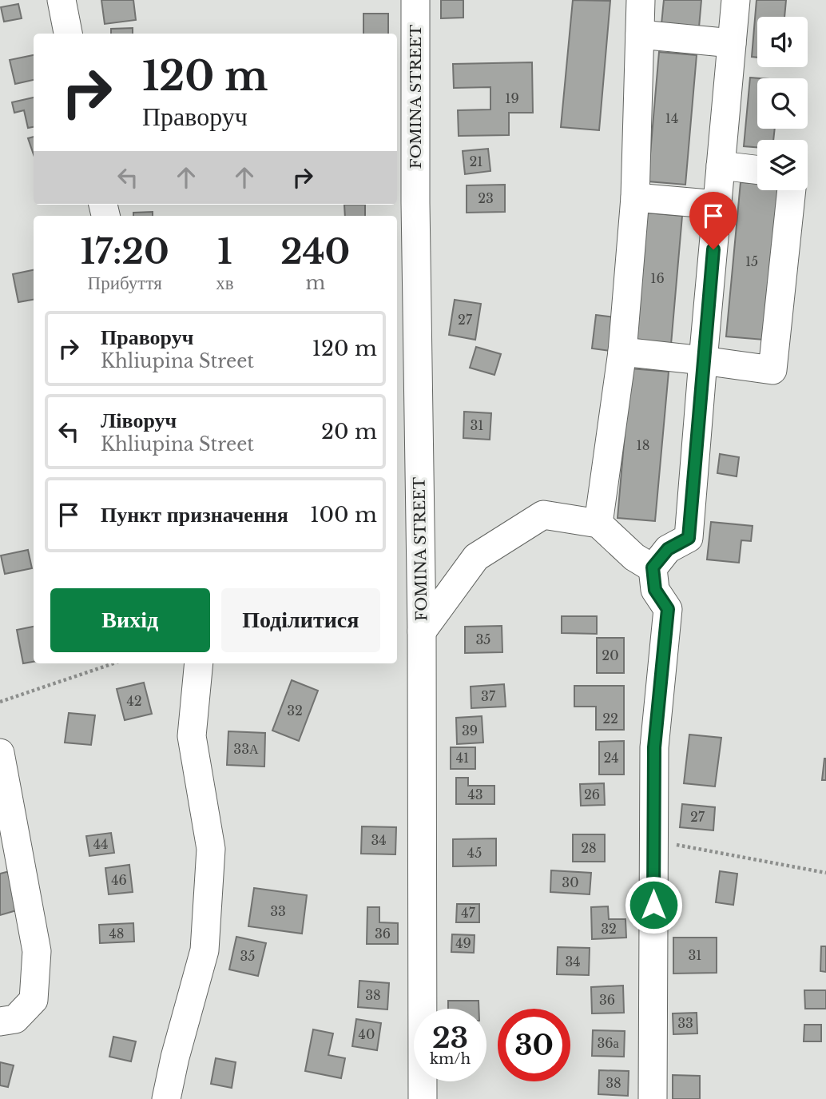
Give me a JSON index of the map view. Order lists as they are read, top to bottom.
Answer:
{
  "streets": {
    "street": ["FOMINA STREET"]
  },
  "house_numbers": [
    "19",
    "14",
    "21",
    "23",
    "15",
    "16",
    "27",
    "31",
    "18",
    "35",
    "20",
    "37",
    "42",
    "32",
    "22",
    "39",
    "33А",
    "41",
    "24",
    "43",
    "26",
    "27",
    "34",
    "44",
    "28",
    "45",
    "46",
    "30",
    "33",
    "47",
    "32",
    "48",
    "36",
    "49",
    "31",
    "35",
    "34",
    "38",
    "36",
    "33",
    "40",
    "36а",
    "38"
  ],
  "page": {
    "turn": ["120 m", "Праворуч"],
    "eta": [
      "17:20",
      "Прибуття",
      "1",
      "хв",
      "240",
      "m"
    ],
    "list": [
      {
        "name": "Праворуч",
        "note": "Khliupina Street",
        "value": "120 m"
      },
      {
        "name": "Ліворуч",
        "note": "Khliupina Street",
        "value": "20 m"
      },
      {
        "name": "Пункт призначення",
        "value": "100 m"
      }
    ],
    "buttons": ["Вихід", "Поділитися"],
    "speed": "23 km/h",
    "limit": "30"
  }
}
